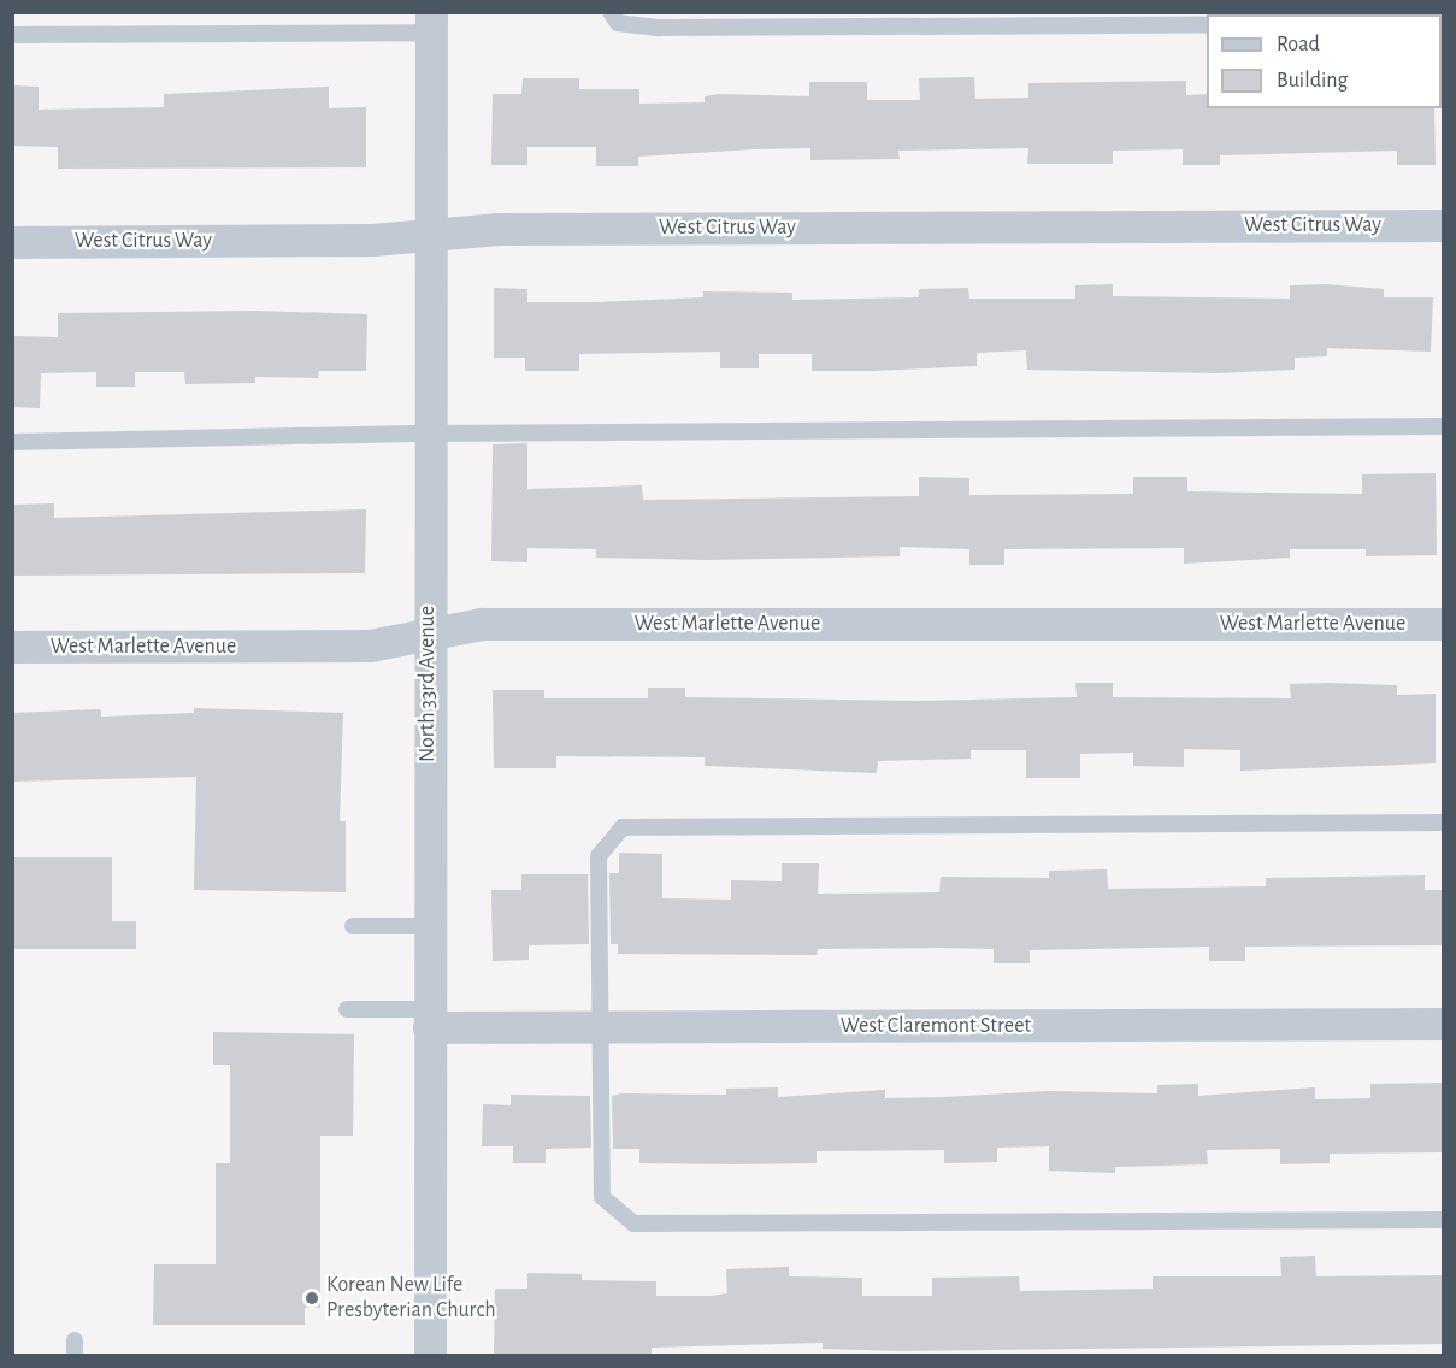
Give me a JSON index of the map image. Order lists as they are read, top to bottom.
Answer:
{
  "streets": {
    "street": [
      "West Citrus Way",
      "West Marlette Avenue",
      "North 33rd Avenue",
      "West Claremont Street"
    ]
  },
  "crossings": [
    ["West Citrus Way", "North 33rd Avenue"],
    ["West Marlette Avenue", "North 33rd Avenue"],
    ["North 33rd Avenue", "West Claremont Street"]
  ],
  "places": ["Korean New Life Presbyterian Church"],
  "legend": ["Road", "Building"]
}
